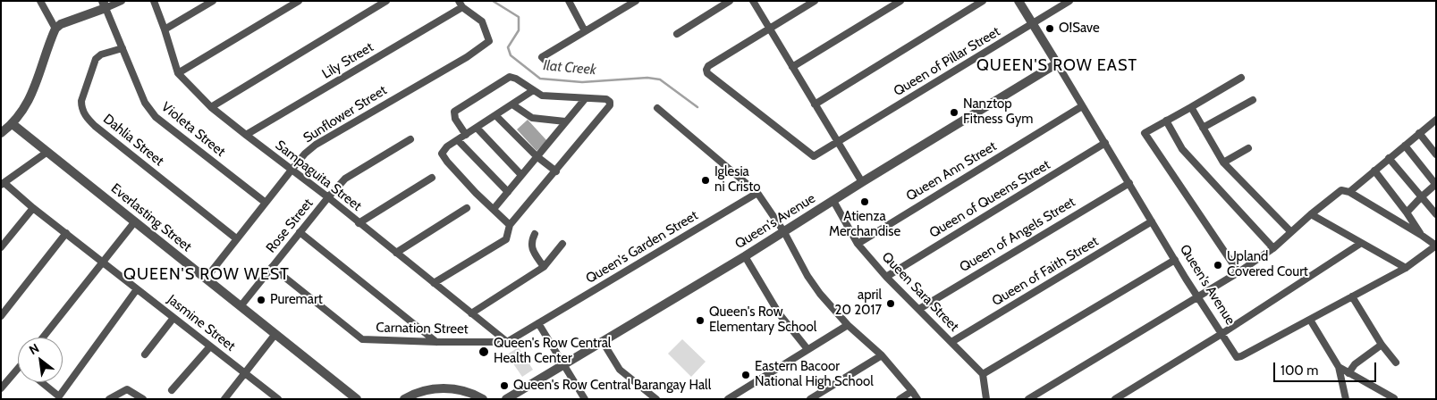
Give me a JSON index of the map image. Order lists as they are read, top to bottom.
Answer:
{
  "streets": {
    "street": [
      "Lily Street",
      "Queen of Pillar Street",
      "Sunflower Street",
      "Violeta Street",
      "Dahlia Street",
      "Queen Ann Street",
      "Sampaguita Street",
      "Queen of Queens Street",
      "Everlasting Street",
      "Queen's Avenue",
      "Rose Street",
      "Queen of Angels Street",
      "Queen's Garden Street",
      "Queen of Faith Street",
      "Queen Sara Street",
      "Jasmine Street",
      "Carnation Street"
    ]
  },
  "crossings": [
    ["Lily Street", "Sunflower Street"],
    ["Lily Street", "Sampaguita Street"],
    ["Queen of Pillar Street", "Queen's Avenue"],
    ["Sunflower Street", "Violeta Street"],
    ["Sunflower Street", "Dahlia Street"],
    ["Sunflower Street", "Sampaguita Street"],
    ["Sunflower Street", "Everlasting Street"],
    ["Violeta Street", "Dahlia Street"],
    ["Queen Ann Street", "Queen's Avenue"],
    ["Queen Ann Street", "Queen Sara Street"],
    ["Sampaguita Street", "Rose Street"],
    ["Sampaguita Street", "Carnation Street"],
    ["Queen of Queens Street", "Queen's Avenue"],
    ["Queen of Queens Street", "Queen Sara Street"],
    ["Everlasting Street", "Rose Street"],
    ["Queen's Avenue", "Queen of Angels Street"],
    ["Queen's Avenue", "Queen of Faith Street"],
    ["Queen's Avenue", "Queen Sara Street"],
    ["Rose Street", "Carnation Street"],
    ["Queen of Angels Street", "Queen Sara Street"],
    ["Queen of Faith Street", "Queen Sara Street"]
  ],
  "districts": ["QUEEN'S ROW EAST", "QUEEN'S ROW WEST"],
  "water": ["Ilat Creek"],
  "places": [
    "O!Save",
    "Nanztop Fitness Gym",
    "Iglesia ni Cristo",
    "Atienza Merchandise",
    "Upland Covered Court",
    "Puremart",
    "april 20 2017",
    "Queen's Row Elementary School",
    "Queen's Row Central Health Center",
    "Eastern Bacoor National High School",
    "Queen's Row Central Barangay Hall"
  ],
  "scale_bar": "100 m",
  "north": "top left"
}
